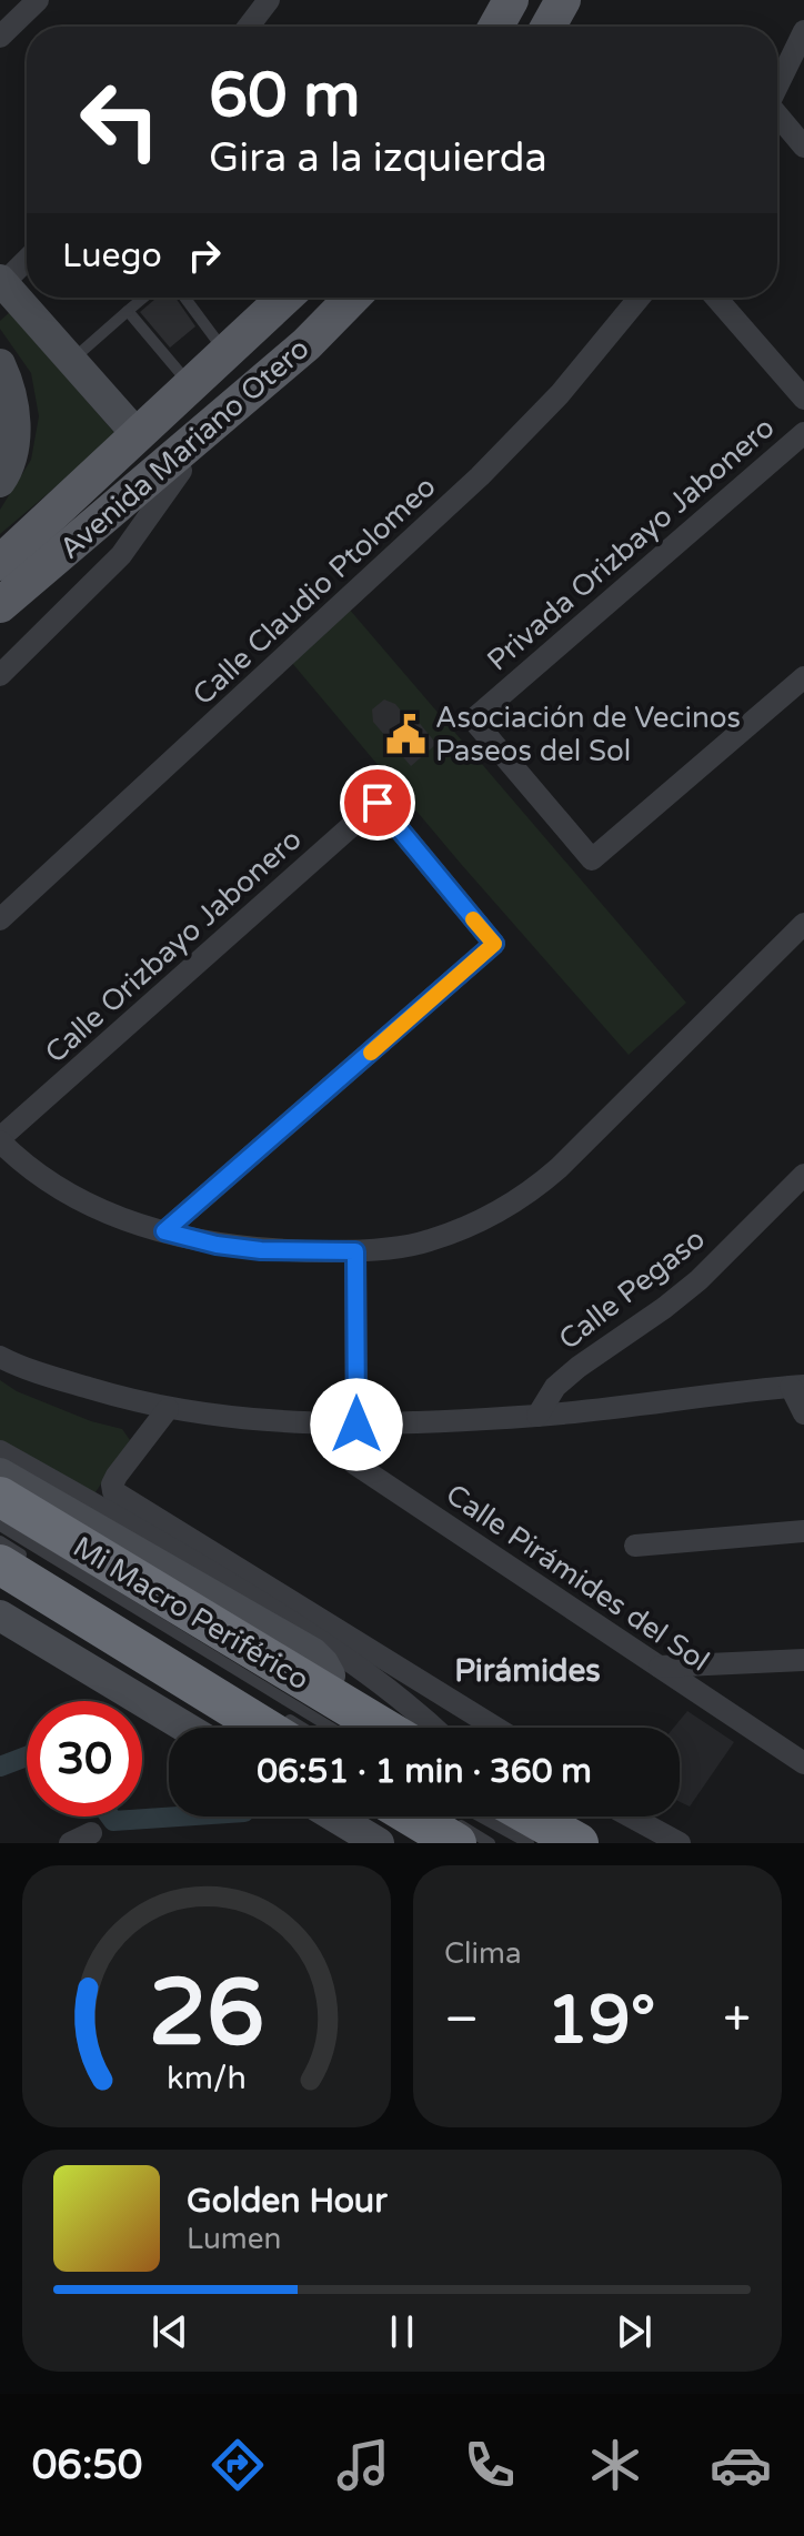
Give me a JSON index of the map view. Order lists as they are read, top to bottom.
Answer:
{
  "streets": {
    "main road": ["Avenida Mariano Otero"],
    "street": [
      "Privada Orizbayo Jabonero",
      "Calle Claudio Ptolomeo",
      "Calle Orizbayo Jabonero",
      "Calle Pegaso",
      "Calle Pirámides del Sol"
    ],
    "lane": ["Mi Macro Periférico"]
  },
  "districts": ["Pirámides"],
  "places": {
    "public building": ["Asociación de Vecinos Paseos del Sol"]
  },
  "page": {
    "turn": ["60 m", "Gira a la izquierda"],
    "then": "Luego",
    "limit": "30",
    "trip": "06:51 · 1 min · 360 m",
    "tile": "Clima",
    "heat": ["−", "19°", "+"],
    "song": ["Golden Hour", "Lumen"],
    "tabs": "06:50",
    "gauge": ["26", "km/h"]
  }
}
